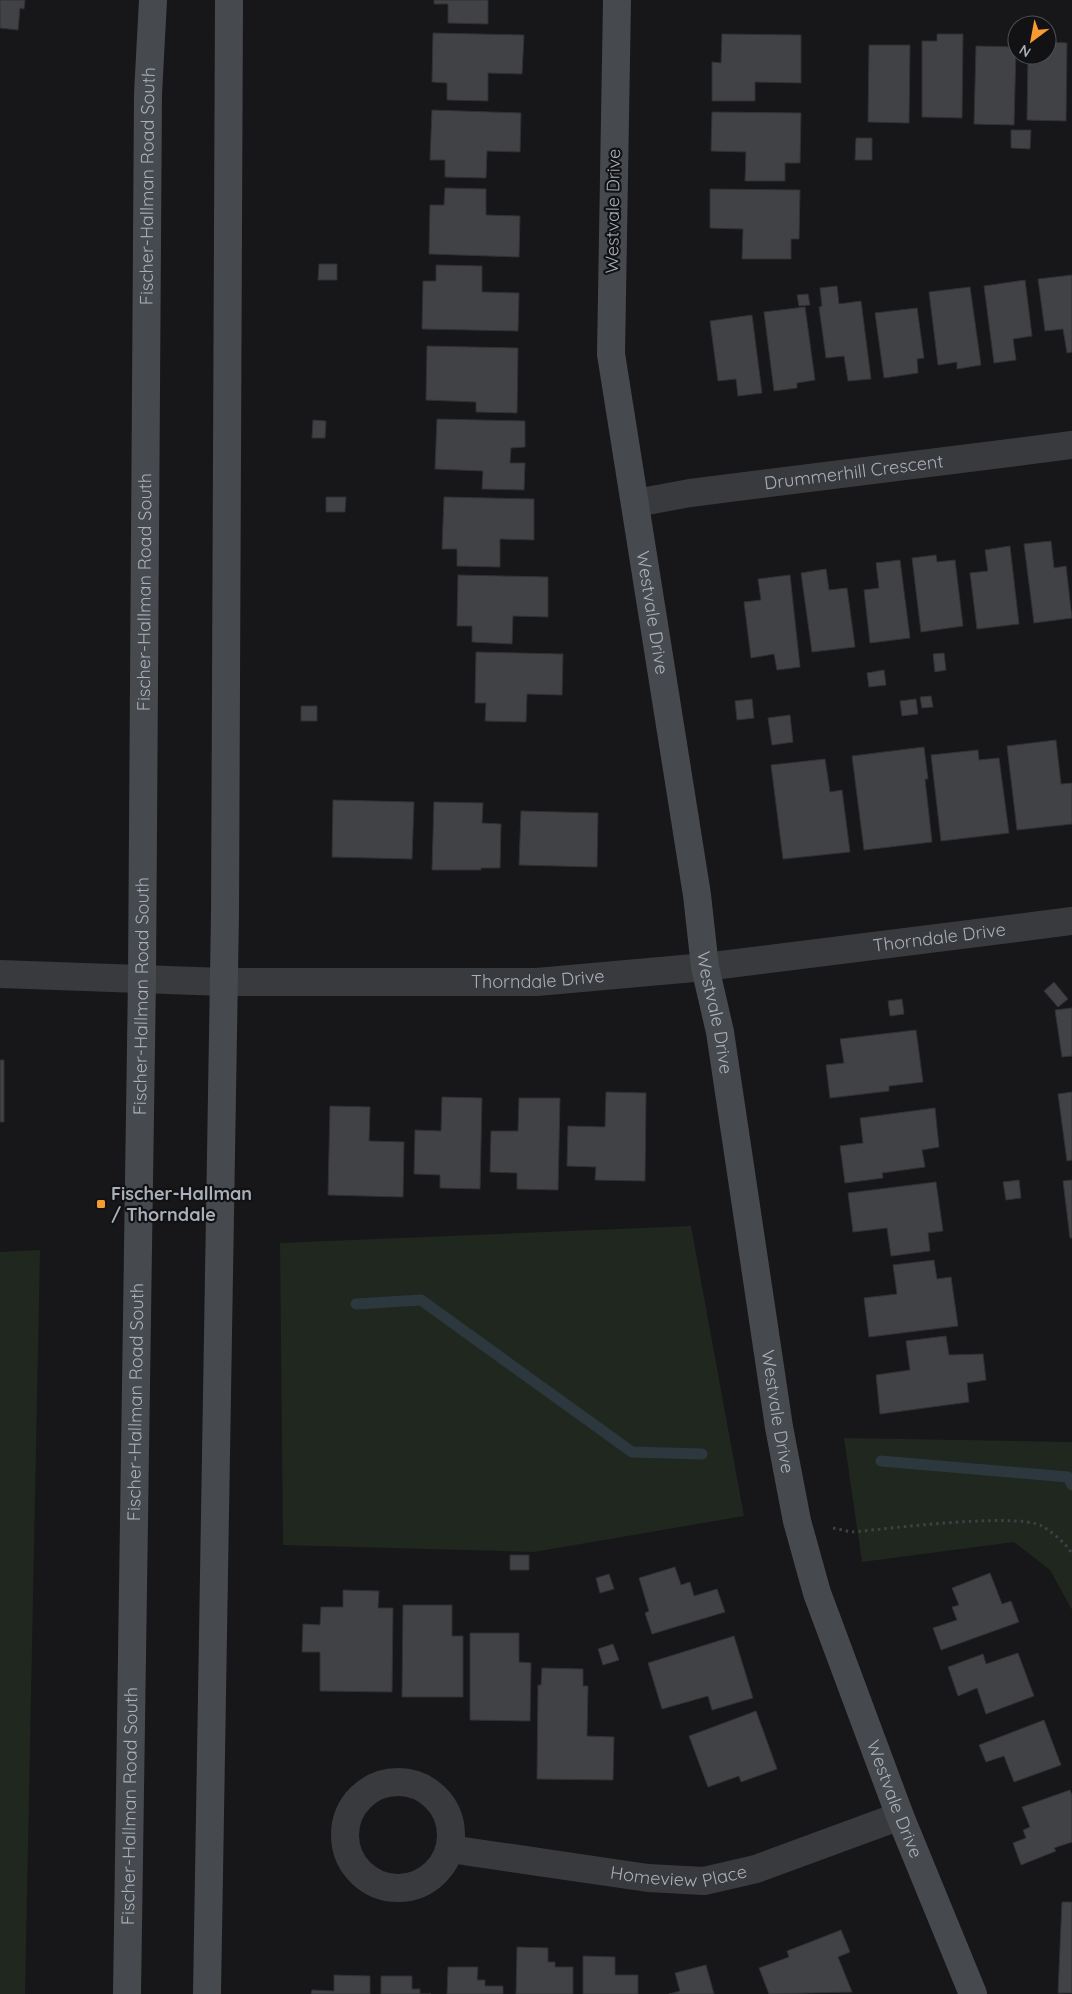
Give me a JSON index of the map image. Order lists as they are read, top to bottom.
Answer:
{
  "streets": {
    "main road": ["Fischer-Hallman Road South", "Westvale Drive"],
    "street": ["Drummerhill Crescent", "Thorndale Drive", "Homeview Place"]
  },
  "crossings": [
    ["Fischer-Hallman Road South", "Thorndale Drive"],
    ["Westvale Drive", "Drummerhill Crescent"],
    ["Westvale Drive", "Thorndale Drive"],
    ["Westvale Drive", "Homeview Place"]
  ],
  "places": {
    "transit": ["Fischer-Hallman / Thorndale"]
  },
  "north": "bottom left"
}
